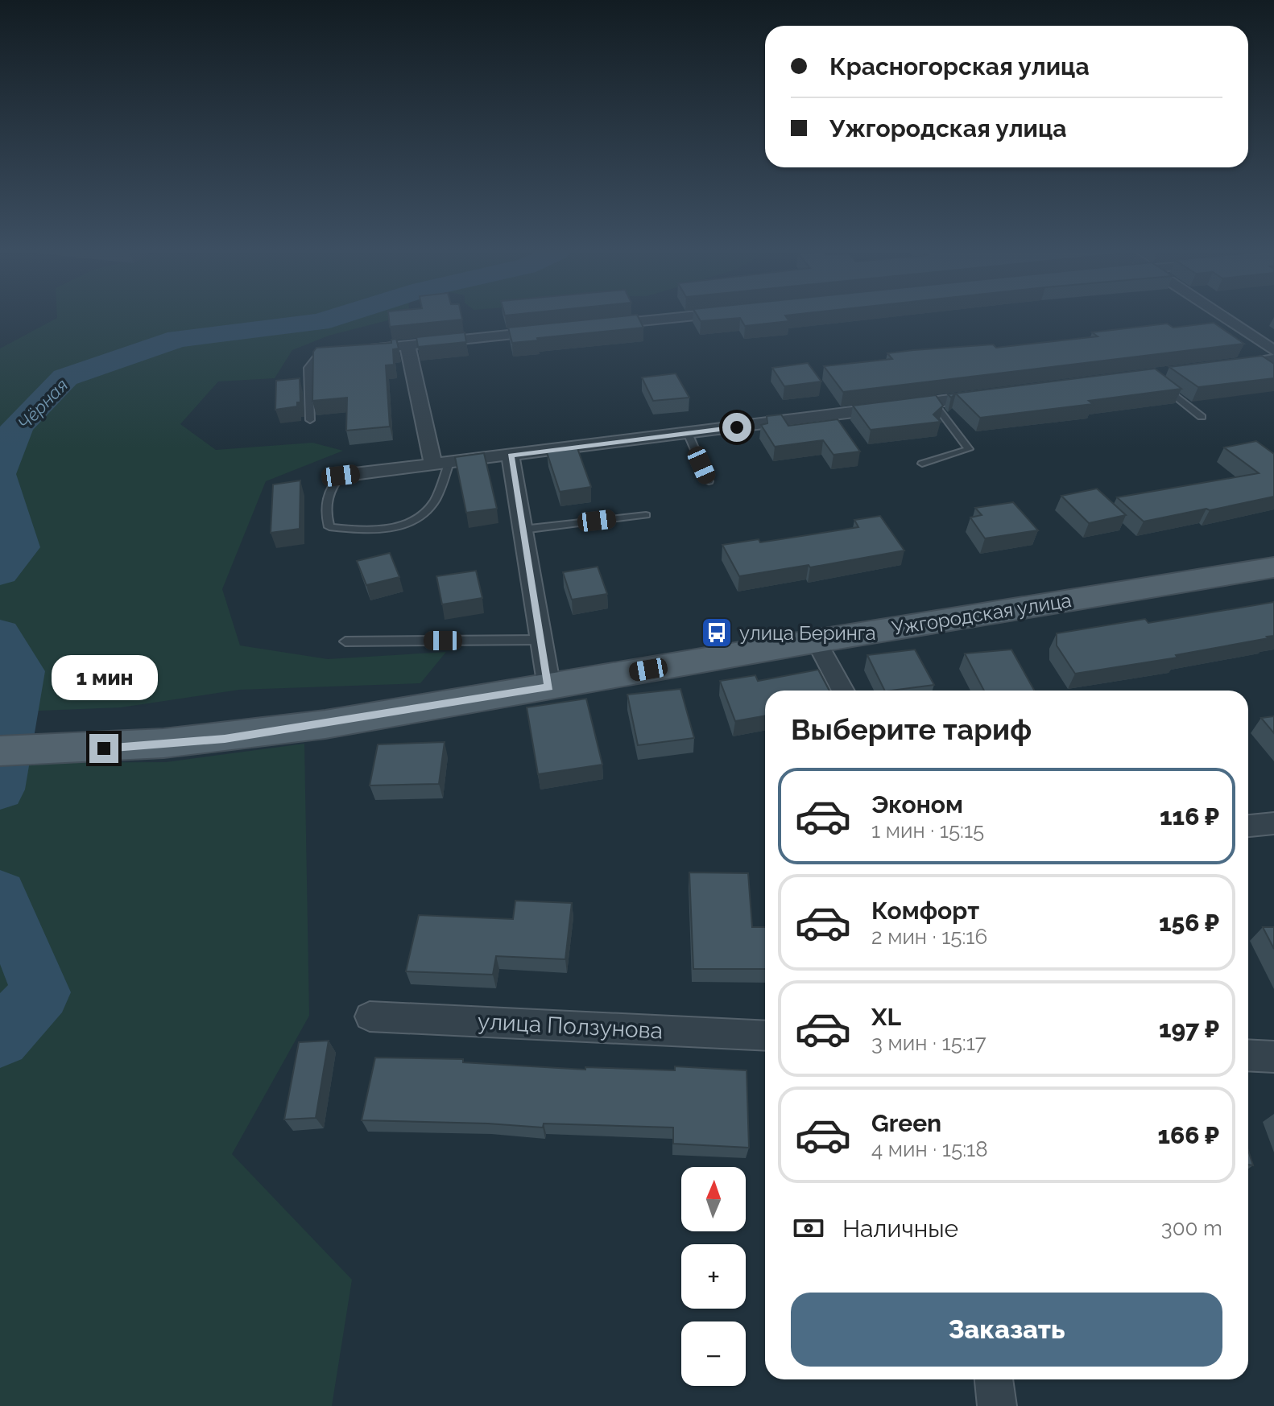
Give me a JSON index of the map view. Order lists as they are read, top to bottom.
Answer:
{
  "streets": {
    "main road": ["Ужгородская улица"],
    "street": ["улица Ползунова"]
  },
  "water": ["Чёрная"],
  "places": {
    "bus stop": ["улица Беринга"]
  },
  "north": "top",
  "page": {
    "banner": ["Красногорская улица", "Ужгородская улица"],
    "bubble": "1 мин",
    "heading": "Выберите тариф",
    "list": [
      {
        "name": "Эконом",
        "note": "1 мин · 15:15",
        "value": "116 ₽"
      },
      {
        "name": "Комфорт",
        "note": "2 мин · 15:16",
        "value": "156 ₽"
      },
      {
        "name": "XL",
        "note": "3 мин · 15:17",
        "value": "197 ₽"
      },
      {
        "name": "Green",
        "note": "4 мин · 15:18",
        "value": "166 ₽"
      }
    ],
    "map_buttons": ["+", "−"],
    "pay": ["Наличные", "300 m"],
    "buttons": "Заказать"
  }
}
